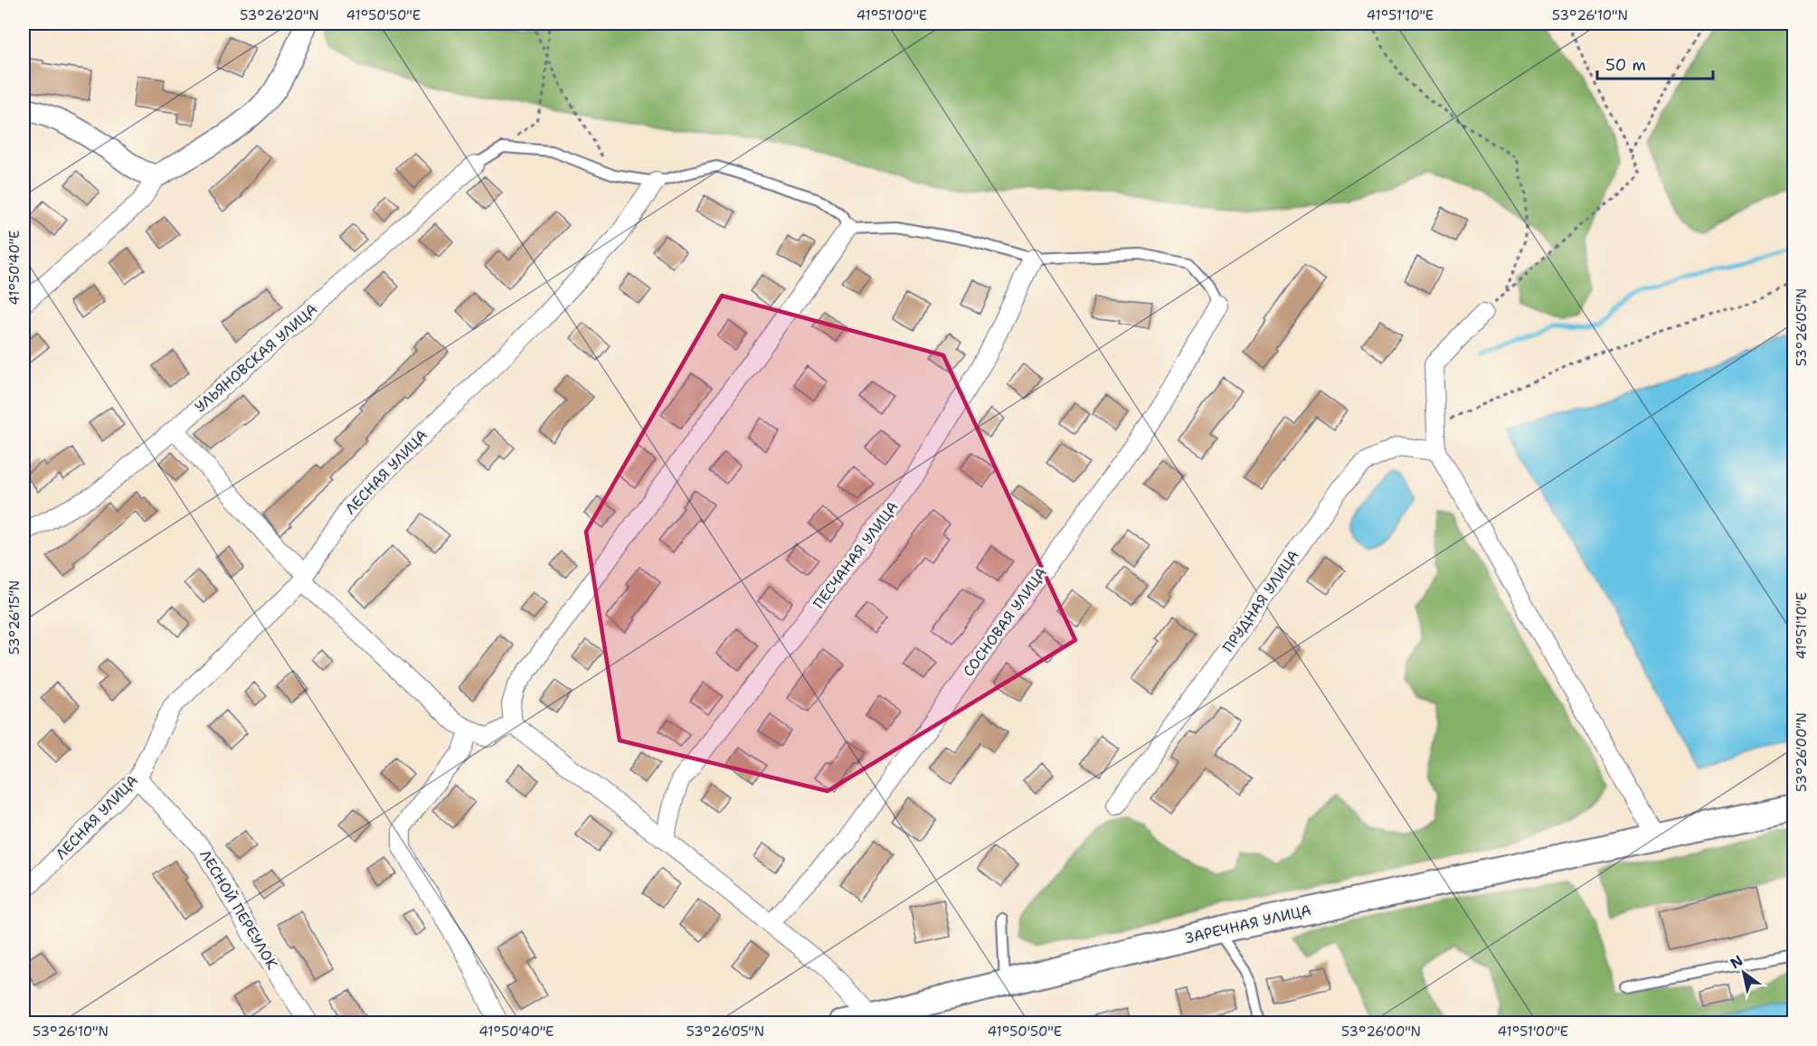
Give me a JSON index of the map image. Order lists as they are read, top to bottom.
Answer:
{
  "streets": {
    "main road": ["ЗАРЕЧНАЯ УЛИЦА"],
    "street": [
      "УЛЬЯНОВСКАЯ УЛИЦА",
      "ЛЕСНАЯ УЛИЦА",
      "ПЕСЧАНАЯ УЛИЦА",
      "ПРУДНАЯ УЛИЦА",
      "СОСНОВАЯ УЛИЦА",
      "ЛЕСНОЙ ПЕРЕУЛОК"
    ]
  },
  "crossings": [
    ["ЛЕСНАЯ УЛИЦА", "ЛЕСНОЙ ПЕРЕУЛОК"]
  ],
  "scale_bar": "50 m",
  "north": "top left",
  "coordinates": [
    "53°26'20\"N",
    "41°50'50\"E",
    "41°51'00\"E",
    "41°51'10\"E",
    "53°26'10\"N",
    "41°50'40\"E",
    "53°26'05\"N",
    "53°26'15\"N",
    "53°26'00\"N"
  ]
}
